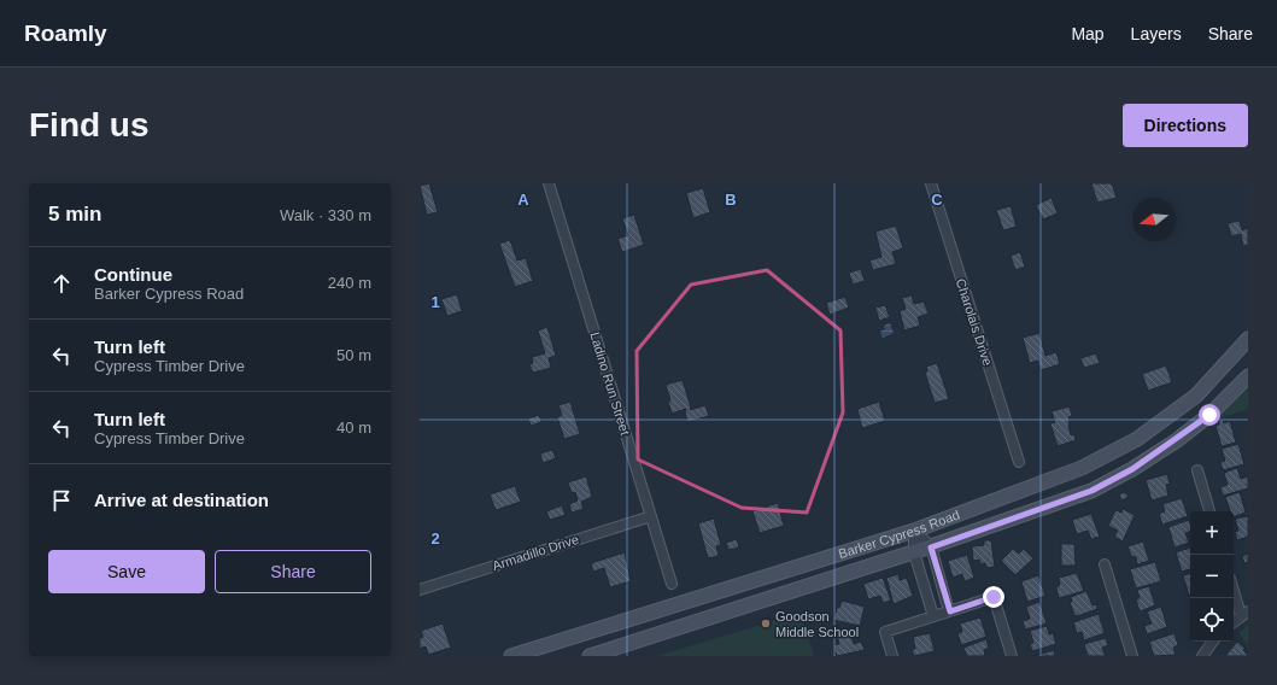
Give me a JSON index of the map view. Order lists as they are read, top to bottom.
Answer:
{
  "streets": {
    "main road": ["Barker Cypress Road"],
    "street": ["Charolais Drive", "Ladino Run Street", "Armadillo Drive"]
  },
  "crossings": [
    ["Ladino Run Street", "Armadillo Drive"]
  ],
  "places": ["Goodson Middle School"],
  "north": "left",
  "page": {
    "header": "Roamly",
    "nav": ["Map", "Layers", "Share"],
    "buttons": [
      "Directions",
      ["Save", "Share"]
    ],
    "title": "Find us",
    "heading": ["5 min", "Walk · 330 m"],
    "list": [
      ["Continue", "Barker Cypress Road", "240 m"],
      ["Turn left", "Cypress Timber Drive", "50 m"],
      ["Turn left", "Cypress Timber Drive", "40 m"],
      "Arrive at destination"
    ],
    "map_buttons": ["+", "−"]
  },
  "grid": {
    "columns": ["A", "B", "C"],
    "rows": ["1", "2"]
  }
}
